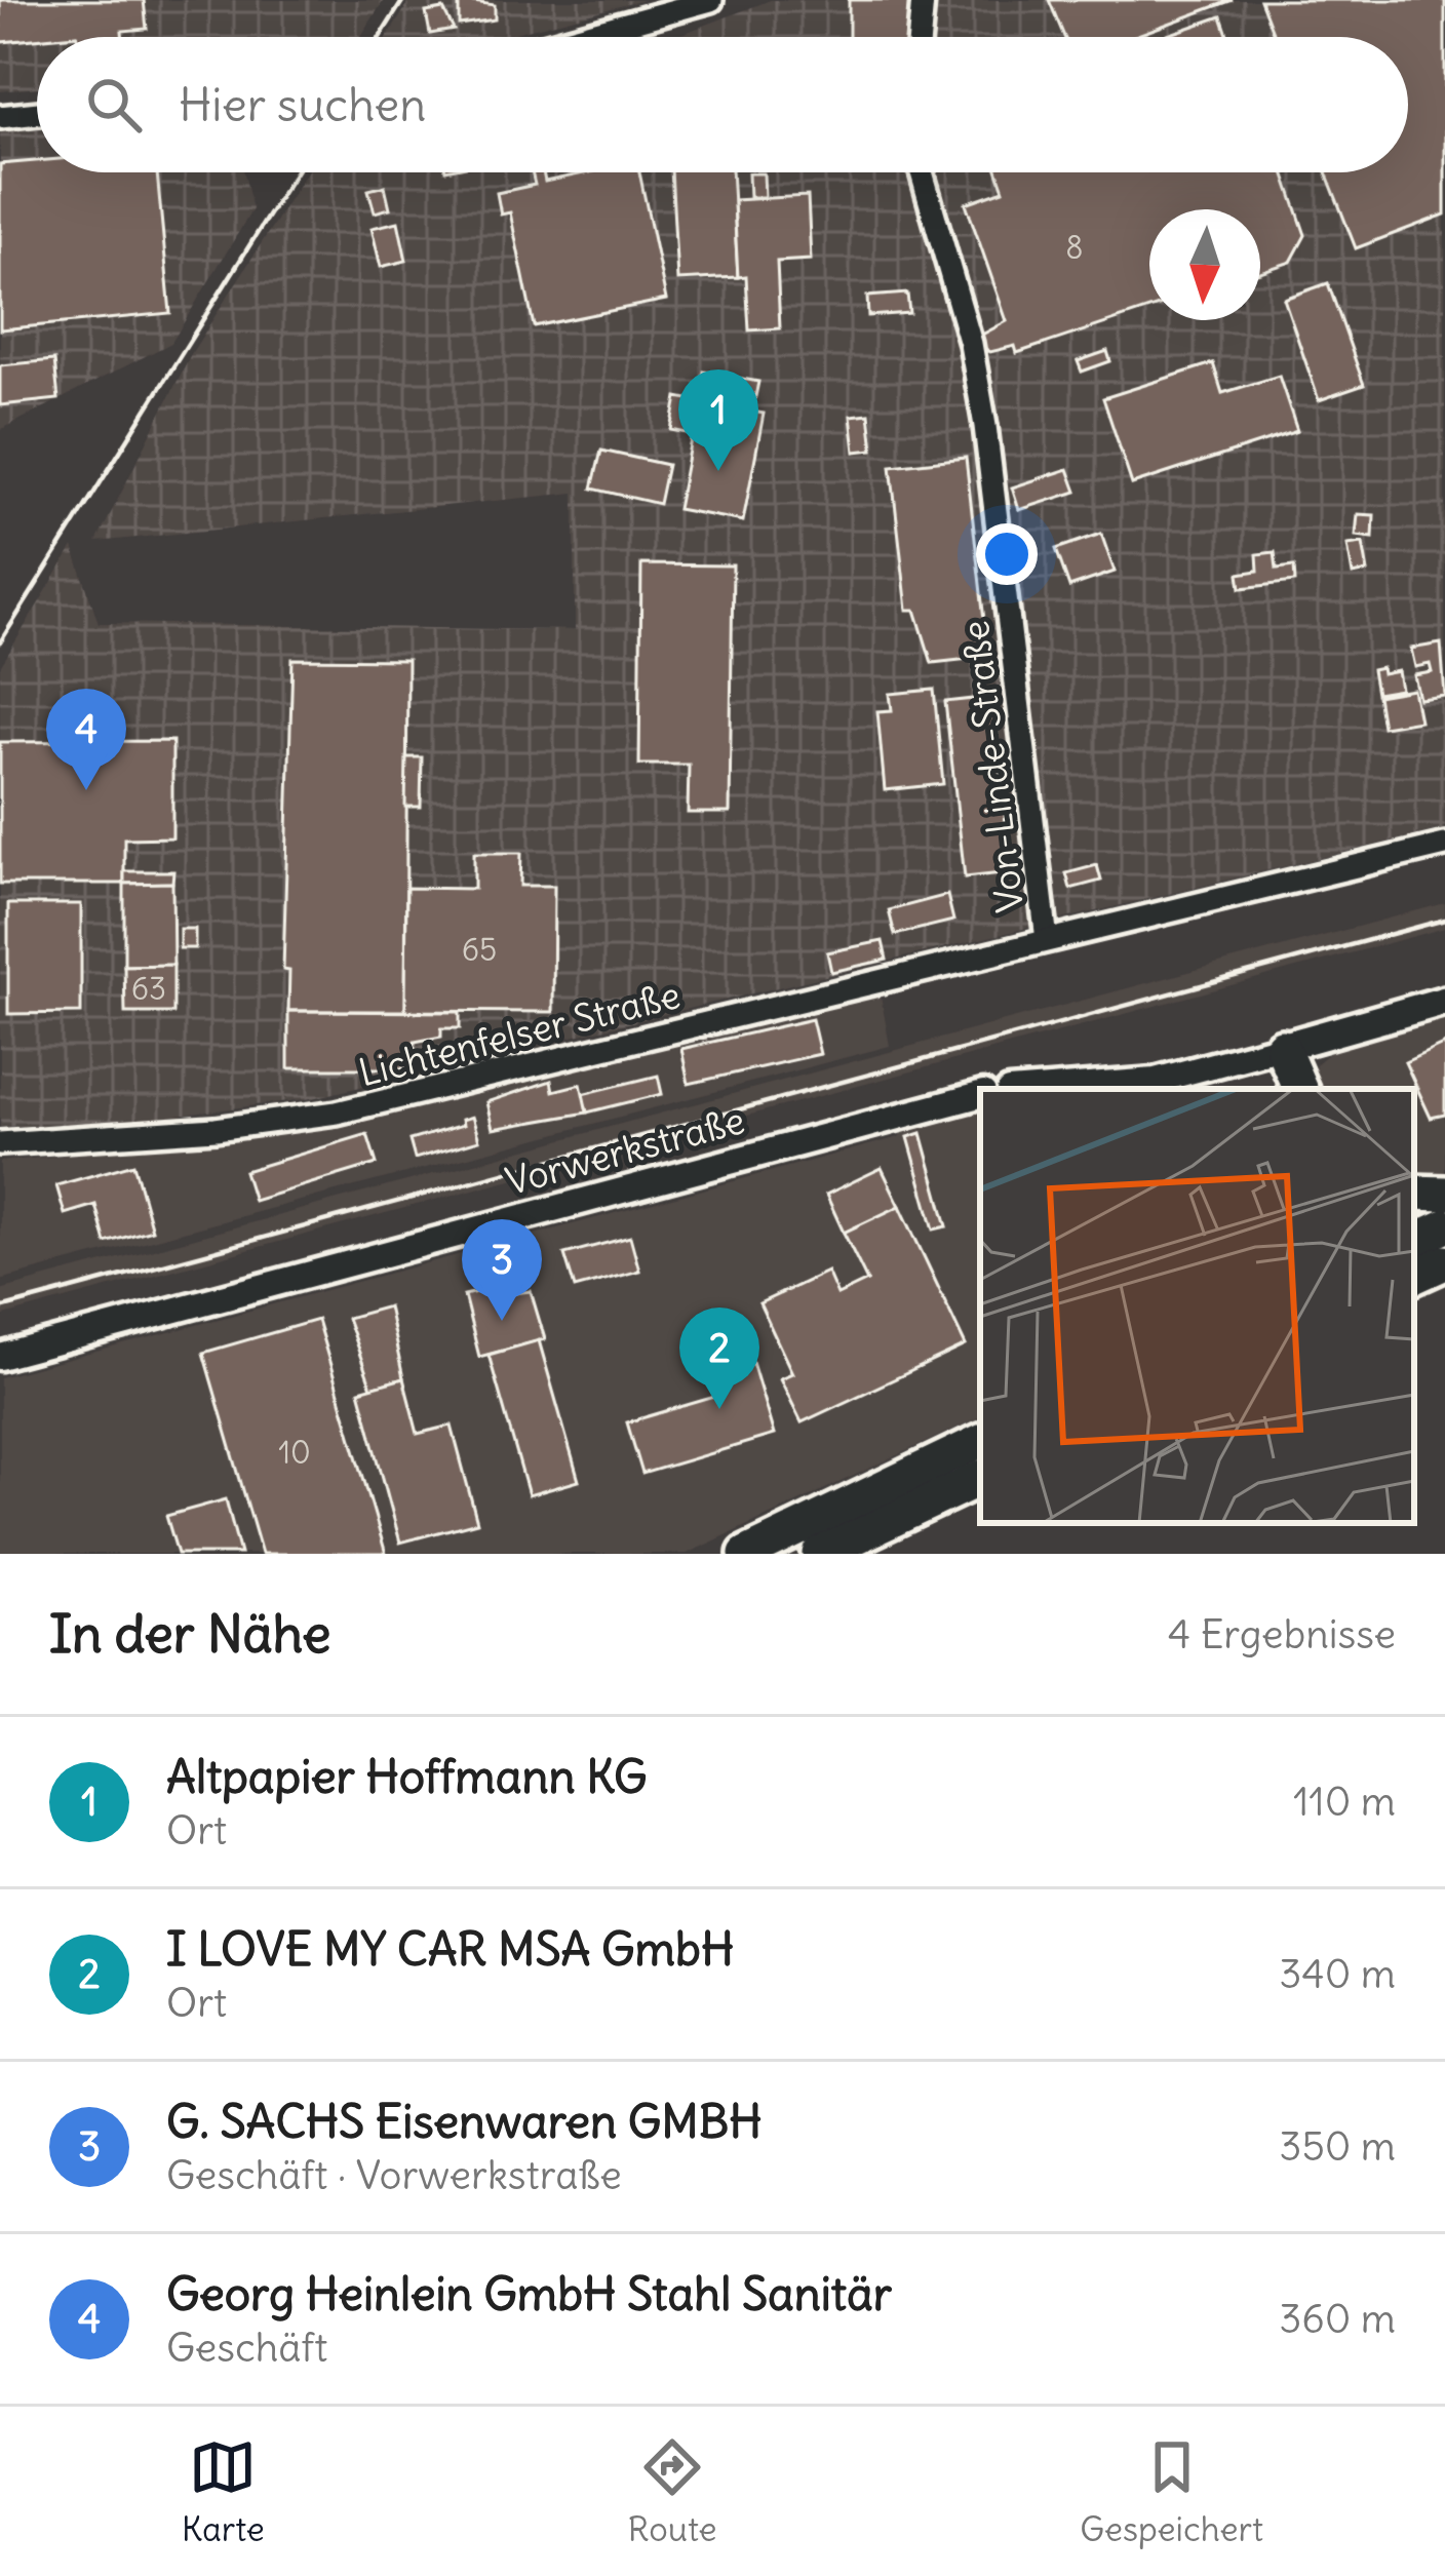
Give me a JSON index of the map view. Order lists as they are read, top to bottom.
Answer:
{
  "streets": {
    "street": ["Von-Linde-Straße", "Lichtenfelser Straße", "Vorwerkstraße"]
  },
  "crossings": [
    ["Von-Linde-Straße", "Lichtenfelser Straße"]
  ],
  "house_numbers": [
    "8",
    "65",
    "63",
    "10"
  ],
  "north": "bottom",
  "page": {
    "search": "Hier suchen",
    "pins": [
      "1",
      "4",
      "3",
      "2"
    ],
    "heading": ["In der Nähe", "4 Ergebnisse"],
    "list": [
      {
        "mark": "1",
        "name": "Altpapier Hoffmann KG",
        "note": "Ort",
        "value": "110 m"
      },
      {
        "mark": "2",
        "name": "I LOVE MY CAR MSA GmbH",
        "note": "Ort",
        "value": "340 m"
      },
      {
        "mark": "3",
        "name": "G. SACHS Eisenwaren GMBH",
        "note": "Geschäft · Vorwerkstraße",
        "value": "350 m"
      },
      {
        "mark": "4",
        "name": "Georg Heinlein GmbH Stahl Sanitär",
        "note": "Geschäft",
        "value": "360 m"
      }
    ],
    "nav": ["Karte", "Route", "Gespeichert"]
  }
}
